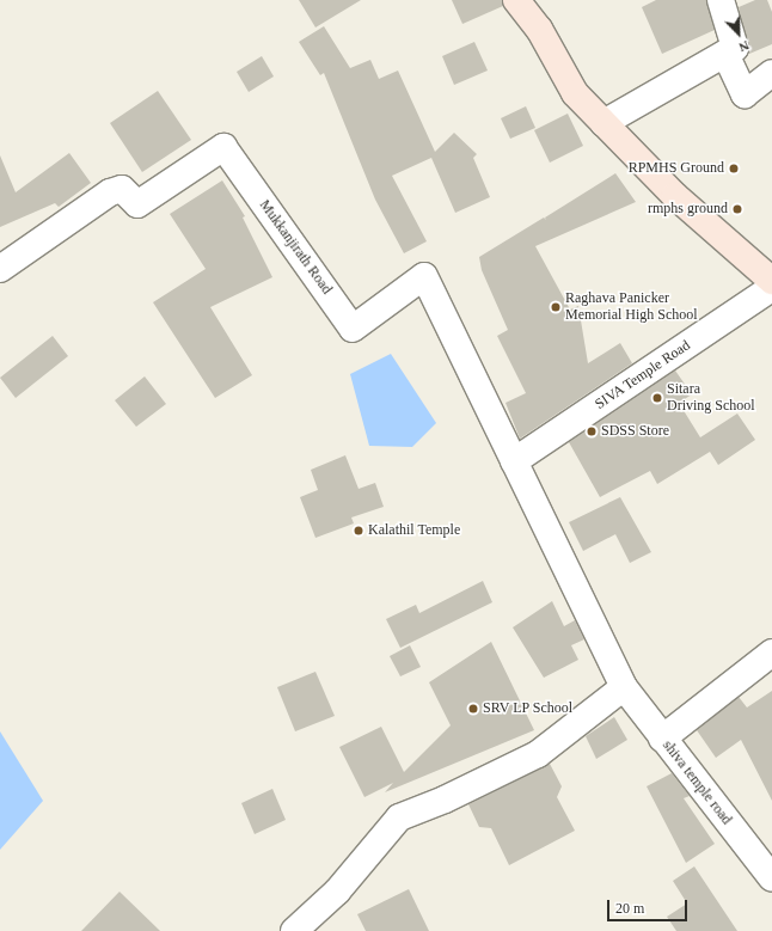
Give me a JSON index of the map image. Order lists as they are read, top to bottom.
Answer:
{
  "streets": {
    "street": ["Mukkanjirath Road", "SIVA Temple Road", "shiva temple road"]
  },
  "crossings": [
    ["Mukkanjirath Road", "SIVA Temple Road"],
    ["Mukkanjirath Road", "shiva temple road"],
    ["SIVA Temple Road", "shiva temple road"]
  ],
  "places": [
    "RPMHS Ground",
    "rmphs ground",
    "Raghava Panicker Memorial High School",
    "Sitara Driving School",
    "SDSS Store",
    "Kalathil Temple",
    "SRV LP School"
  ],
  "scale_bar": "20 m",
  "north": "bottom right"
}
